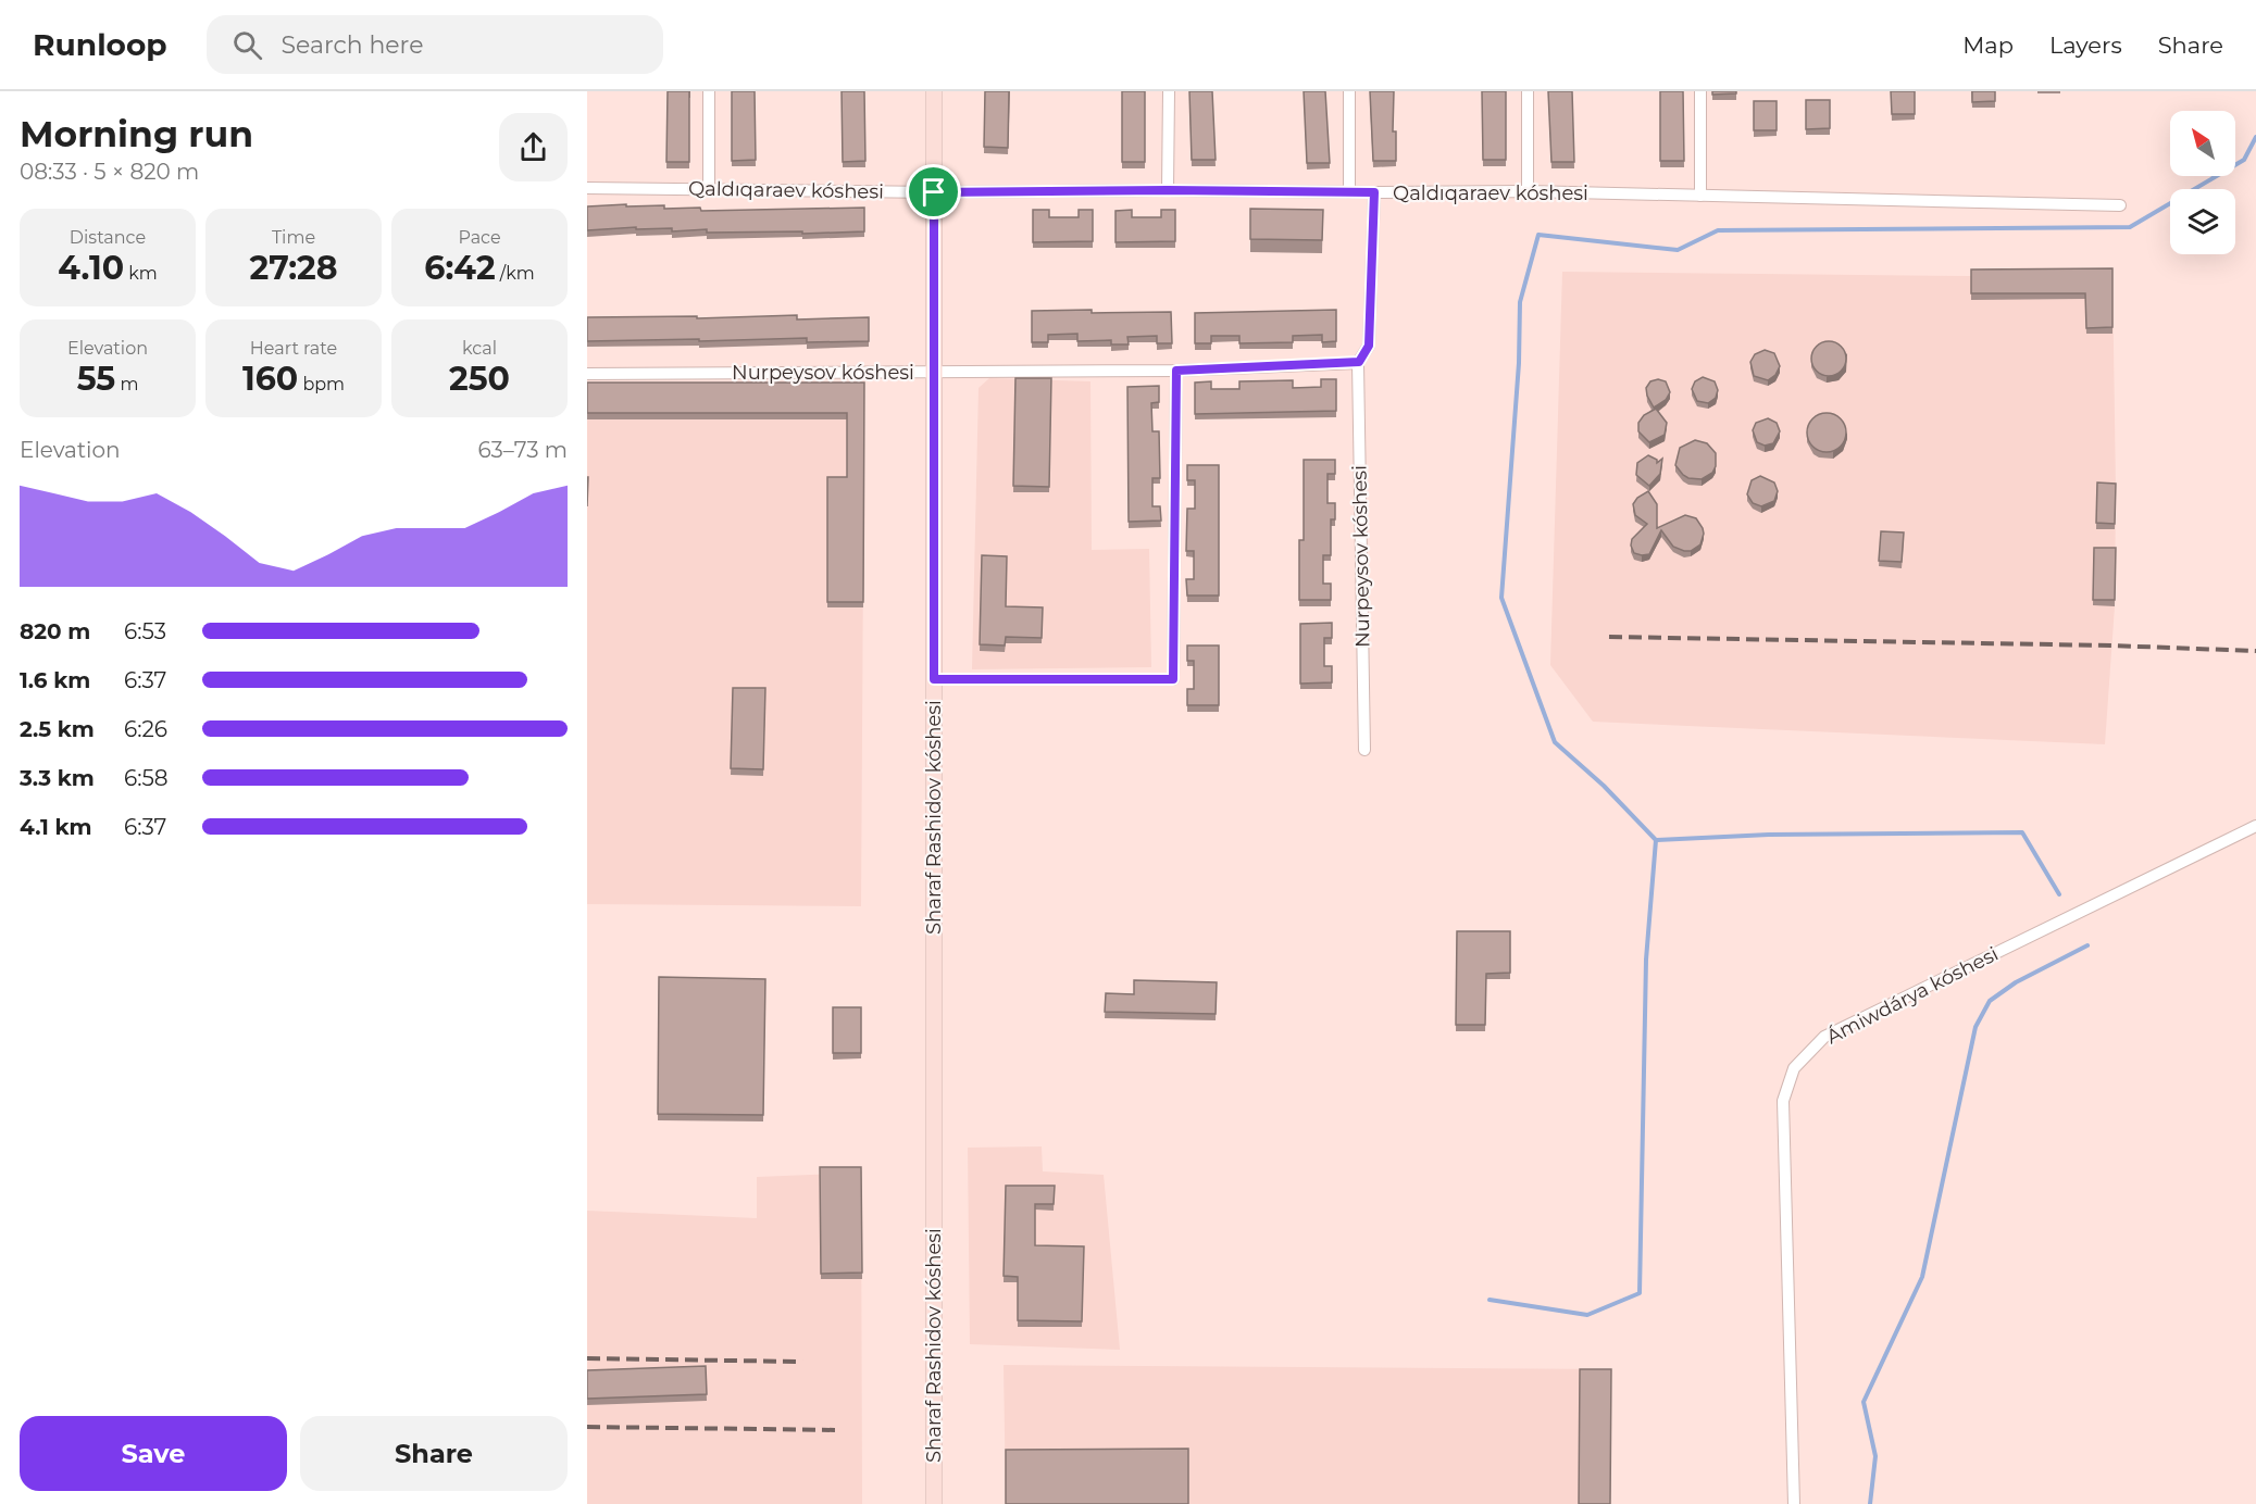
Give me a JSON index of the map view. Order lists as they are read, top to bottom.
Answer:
{
  "streets": {
    "street": [
      "Qaldıqaraev kóshesi",
      "Nurpeysov kóshesi",
      "Sharaf Rashidov kóshesi",
      "Ámiwdárya kóshesi"
    ]
  },
  "crossings": [
    ["Qaldıqaraev kóshesi", "Nurpeysov kóshesi"],
    ["Qaldıqaraev kóshesi", "Sharaf Rashidov kóshesi"],
    ["Nurpeysov kóshesi", "Sharaf Rashidov kóshesi"]
  ],
  "north": "top left",
  "page": {
    "header": "Runloop",
    "search": "Search here",
    "nav": ["Map", "Layers", "Share"],
    "heading": ["Morning run", "08:33 · 5 × 820 m"],
    "stats": [
      ["Distance", "4.10 km"],
      ["Time", "27:28"],
      ["Pace", "6:42 /km"],
      ["Elevation", "55 m"],
      ["Heart rate", "160 bpm"],
      ["kcal", "250"]
    ],
    "chart": ["Elevation", "63–73 m"],
    "list": [
      {
        "name": "820 m",
        "note": "6:53"
      },
      {
        "name": "1.6 km",
        "note": "6:37"
      },
      {
        "name": "2.5 km",
        "note": "6:26"
      },
      {
        "name": "3.3 km",
        "note": "6:58"
      },
      {
        "name": "4.1 km",
        "note": "6:37"
      }
    ],
    "buttons": ["Save", "Share"]
  }
}
